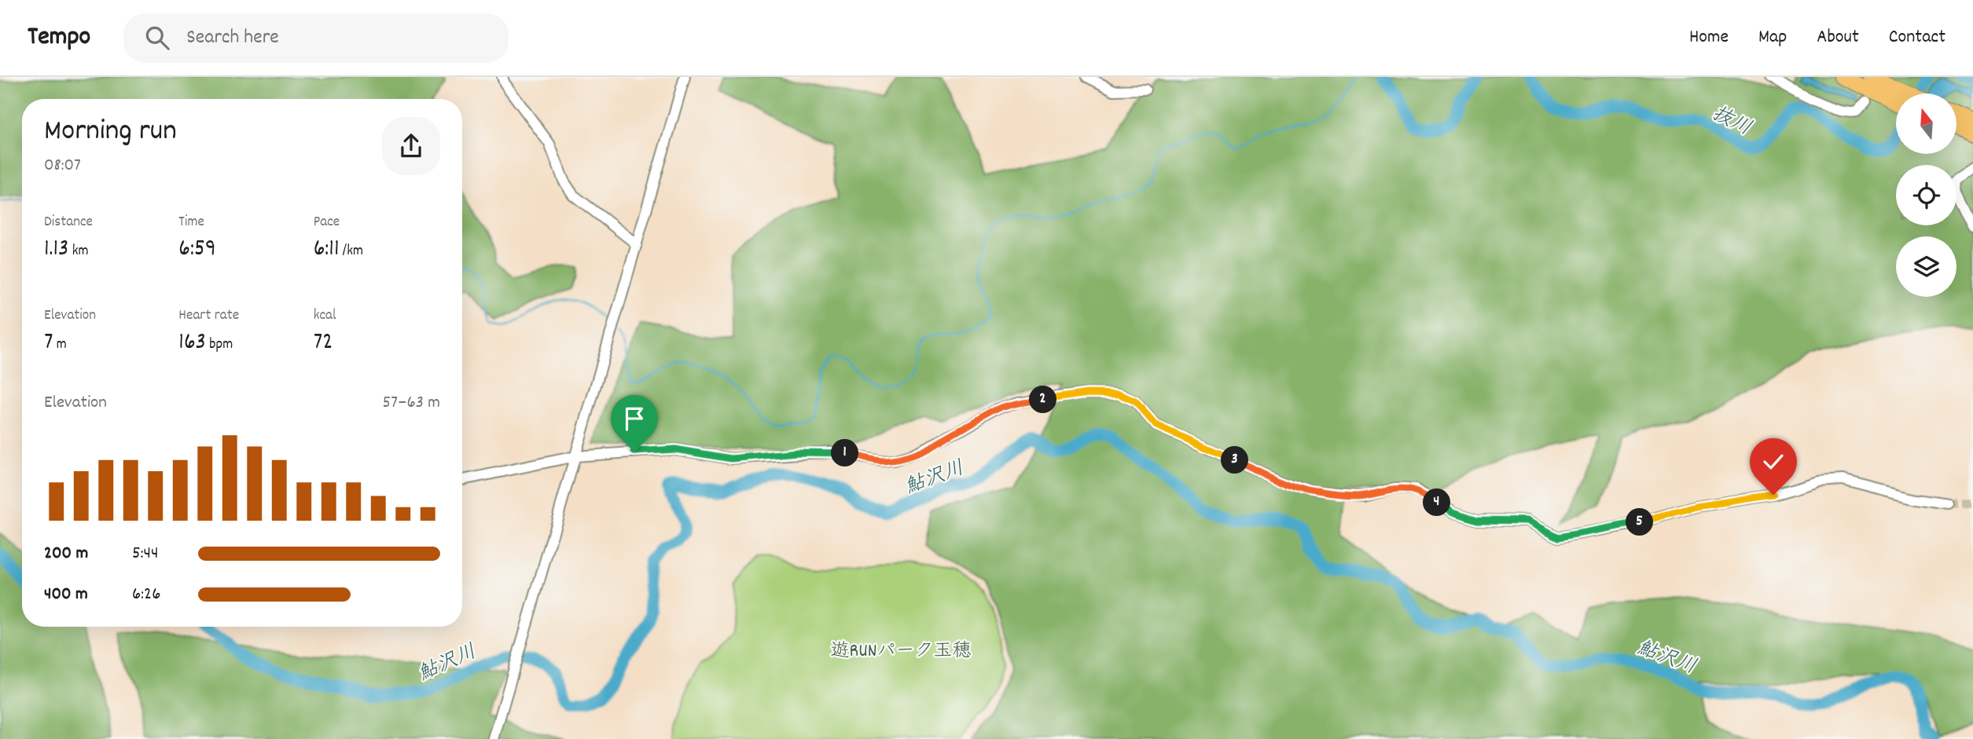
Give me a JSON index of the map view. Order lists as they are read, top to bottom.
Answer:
{
  "water": ["抜川", "鮎沢川"],
  "parks": ["遊RUNパーク玉穂"],
  "north": "top",
  "page": {
    "header": "Tempo",
    "search": "Search here",
    "nav": [
      "Home",
      "Map",
      "About",
      "Contact"
    ],
    "heading": ["Morning run", "08:07"],
    "stats": [
      ["Distance", "1.13 km"],
      ["Time", "6:59"],
      ["Pace", "6:11 /km"],
      ["Elevation", "7 m"],
      ["Heart rate", "163 bpm"],
      ["kcal", "72"]
    ],
    "chart": ["Elevation", "57–63 m"],
    "pins": [
      "2",
      "1",
      "3",
      "4",
      "5"
    ],
    "list": [
      {
        "name": "200 m",
        "note": "5:44"
      },
      {
        "name": "400 m",
        "note": "6:26"
      }
    ]
  }
}
